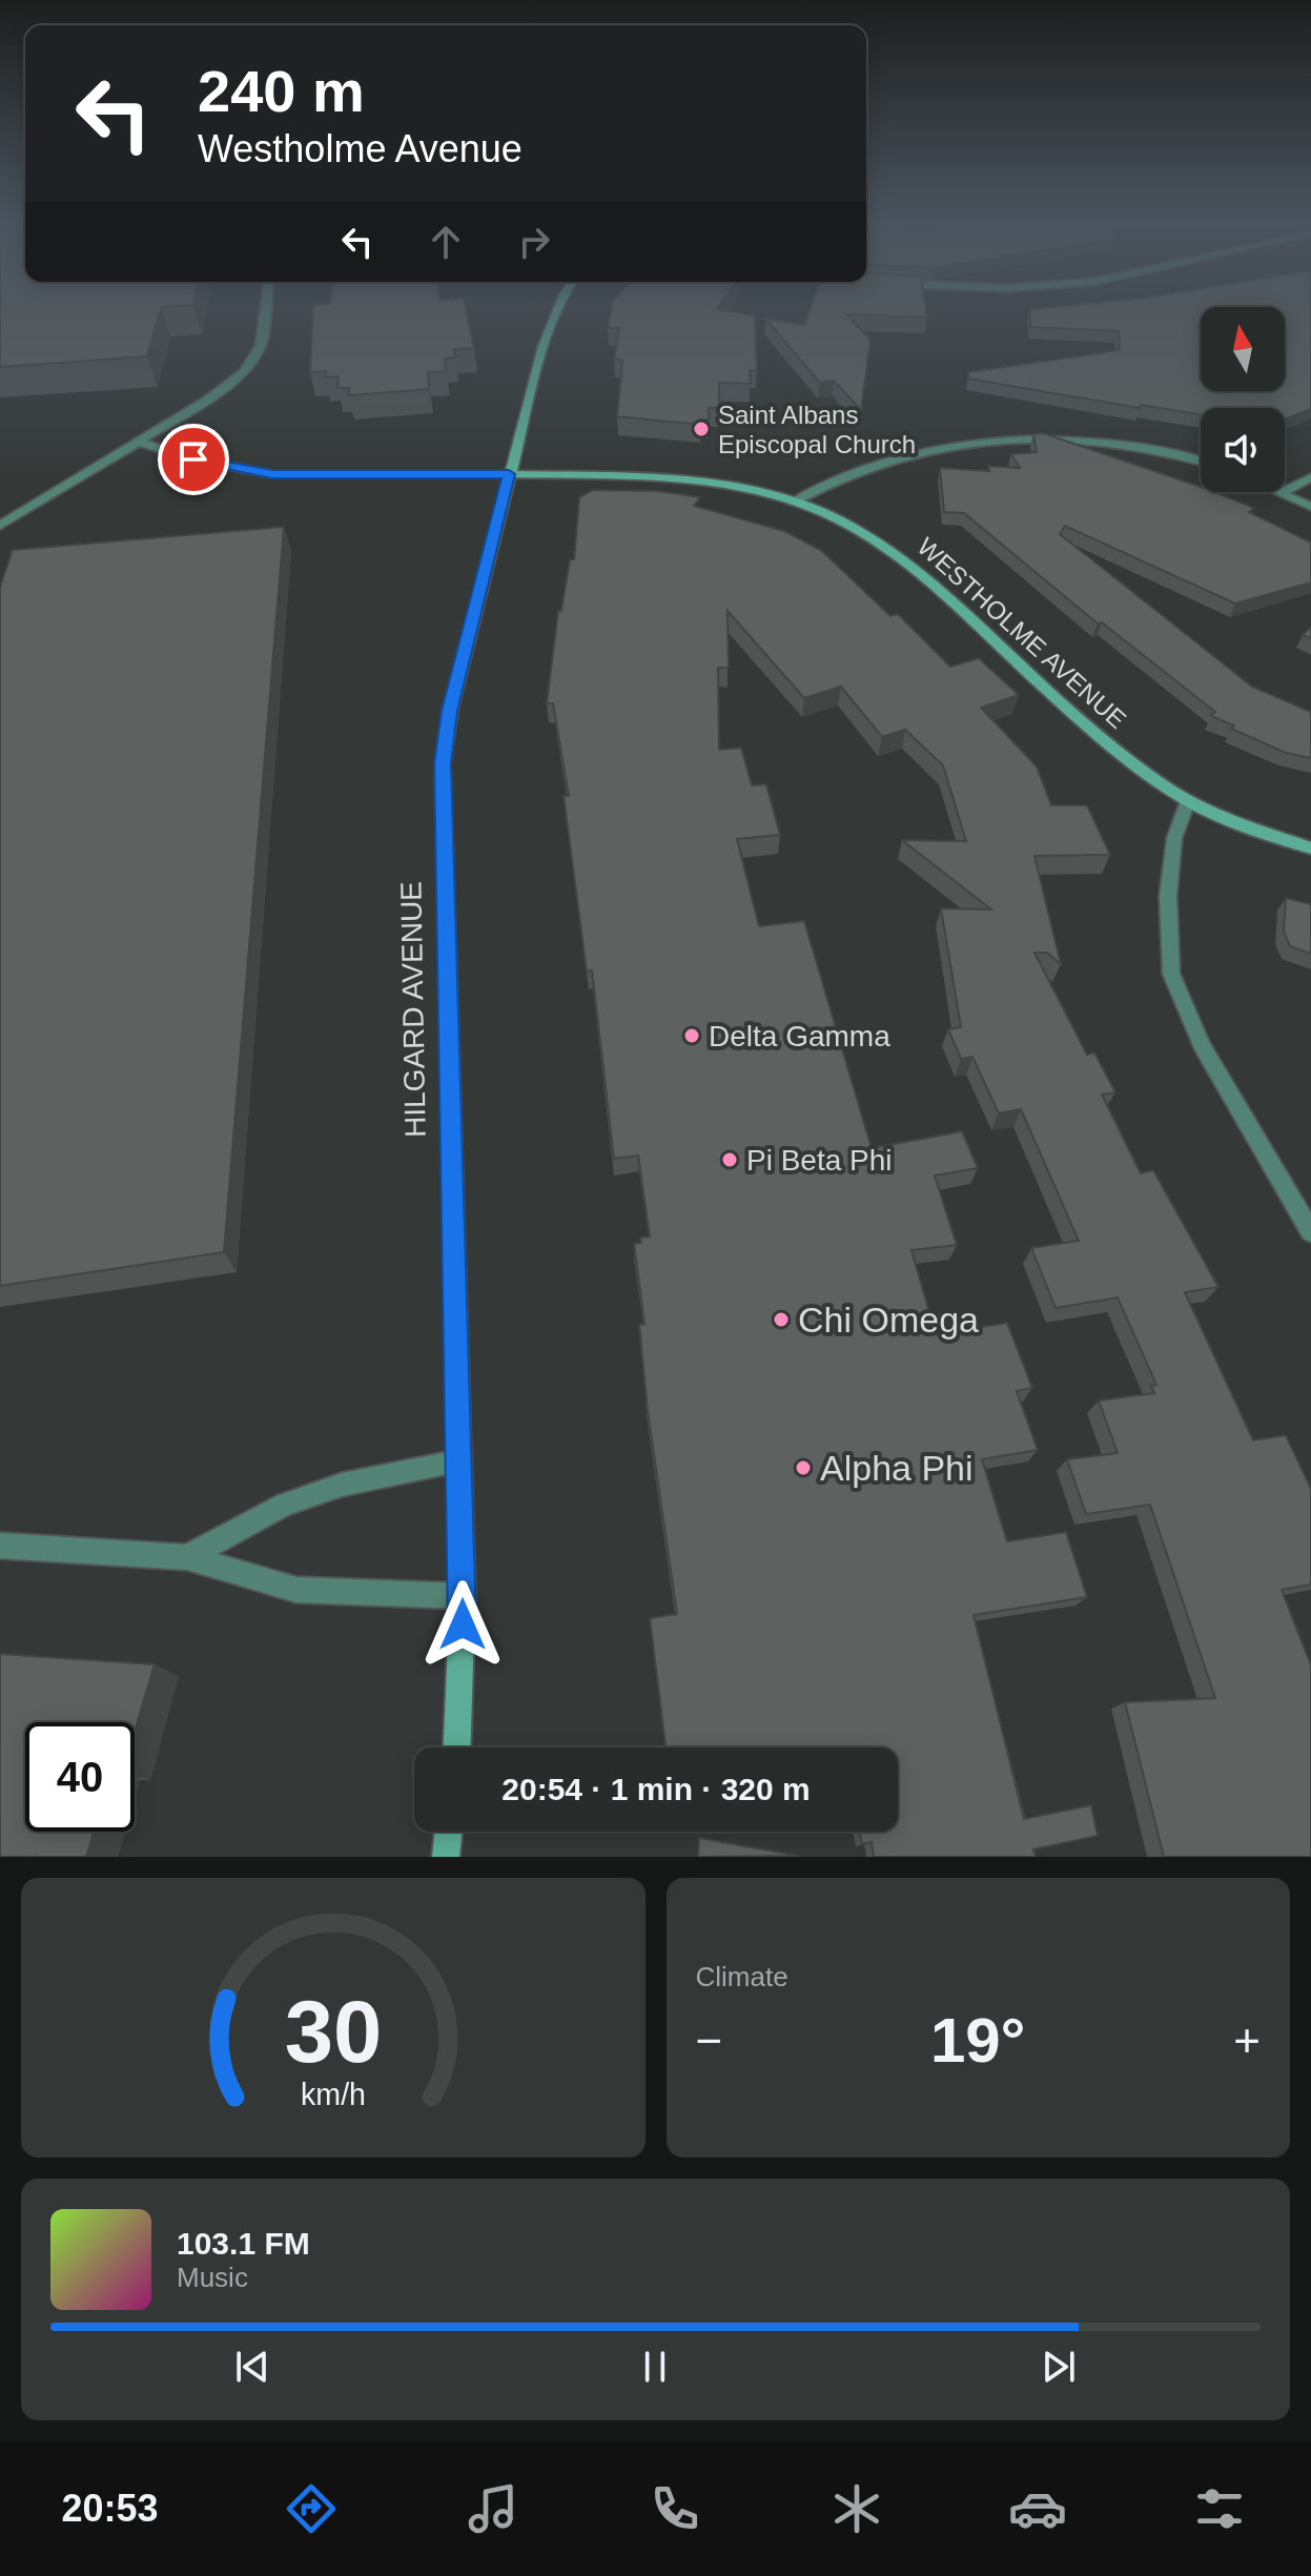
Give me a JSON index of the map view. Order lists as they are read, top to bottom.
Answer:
{
  "streets": {
    "street": ["WESTHOLME AVENUE", "HILGARD AVENUE"]
  },
  "crossings": [
    ["WESTHOLME AVENUE", "HILGARD AVENUE"]
  ],
  "places": [
    "Saint Albans Episcopal Church",
    "Delta Gamma",
    "Pi Beta Phi",
    "Chi Omega",
    "Alpha Phi"
  ],
  "north": "top",
  "page": {
    "turn": ["240 m", "Westholme Avenue"],
    "limit": "40",
    "trip": "20:54 · 1 min · 320 m",
    "tile": "Climate",
    "heat": ["−", "19°", "+"],
    "song": ["103.1 FM", "Music"],
    "tabs": "20:53",
    "gauge": ["30", "km/h"]
  }
}
